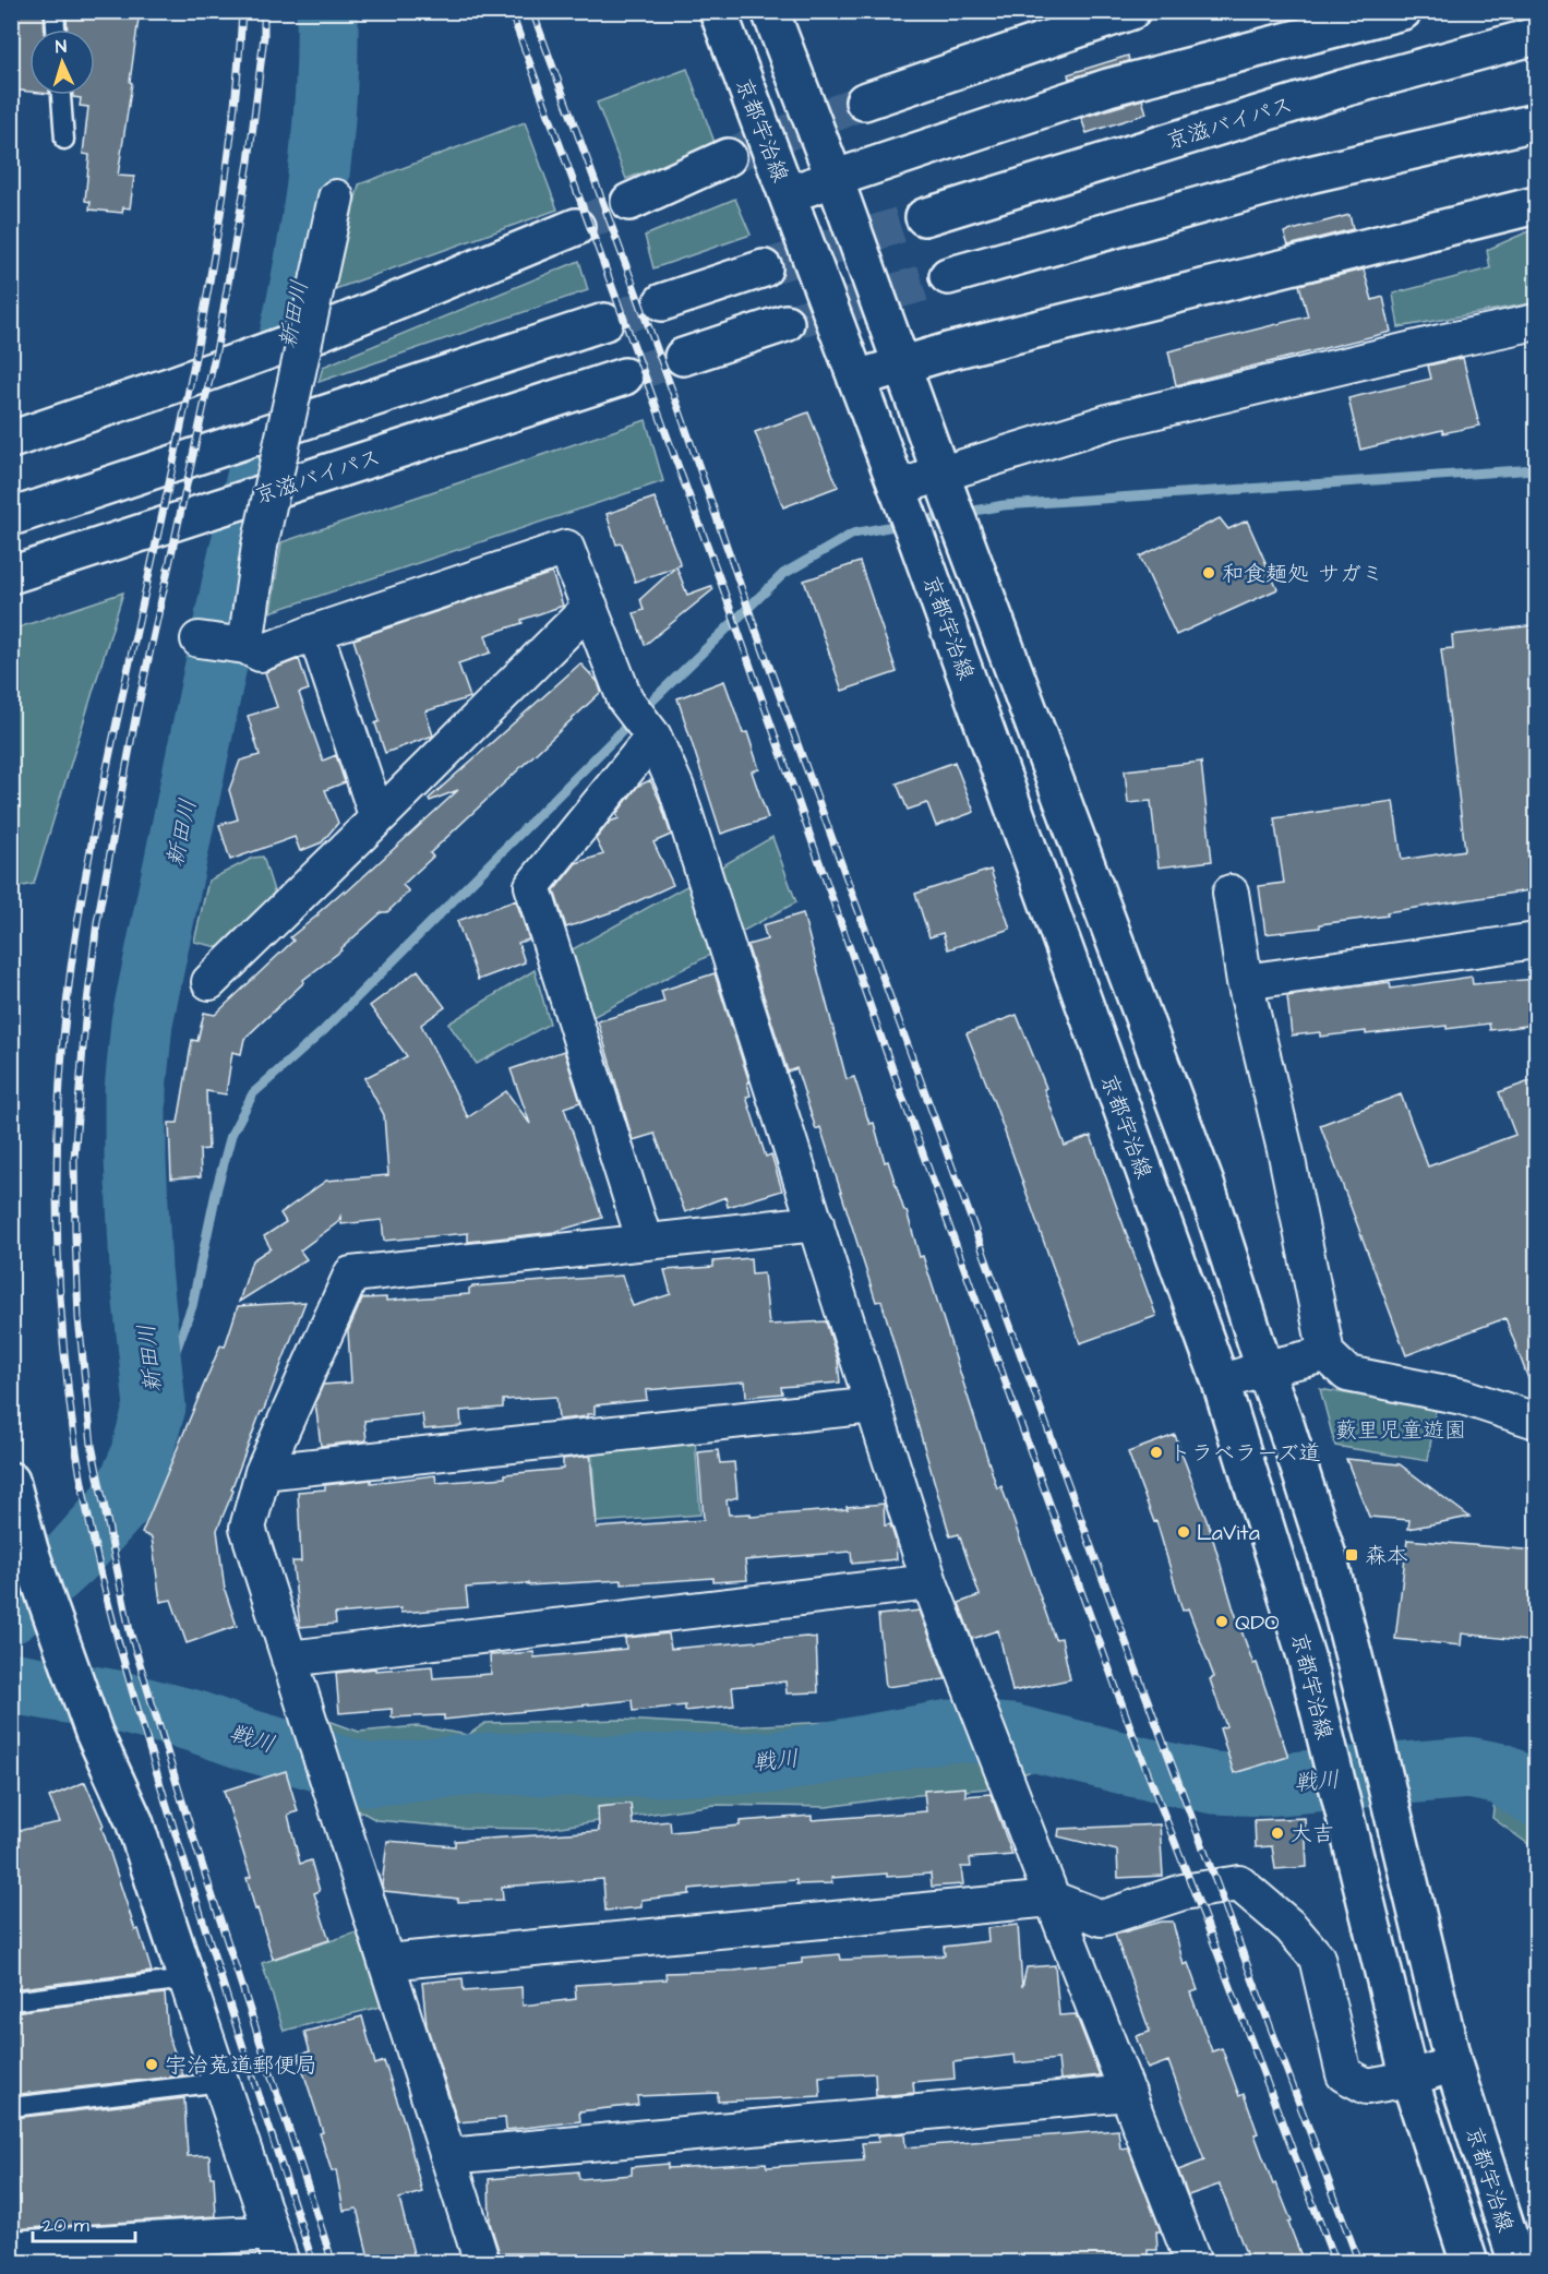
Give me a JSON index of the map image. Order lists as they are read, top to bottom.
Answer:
{
  "streets": {
    "main road": ["京滋バイパス", "京都宇治線"]
  },
  "water": ["新田川", "戦川"],
  "parks": ["藪里児童遊園"],
  "places": {
    "other": [
      "和食麺処 サガミ",
      "トラベラーズ道",
      "LaVita",
      "QDO",
      "大吉",
      "宇治菟道郵便局"
    ],
    "transit": ["森本"]
  },
  "scale_bar": "20 m",
  "north": "top"
}
